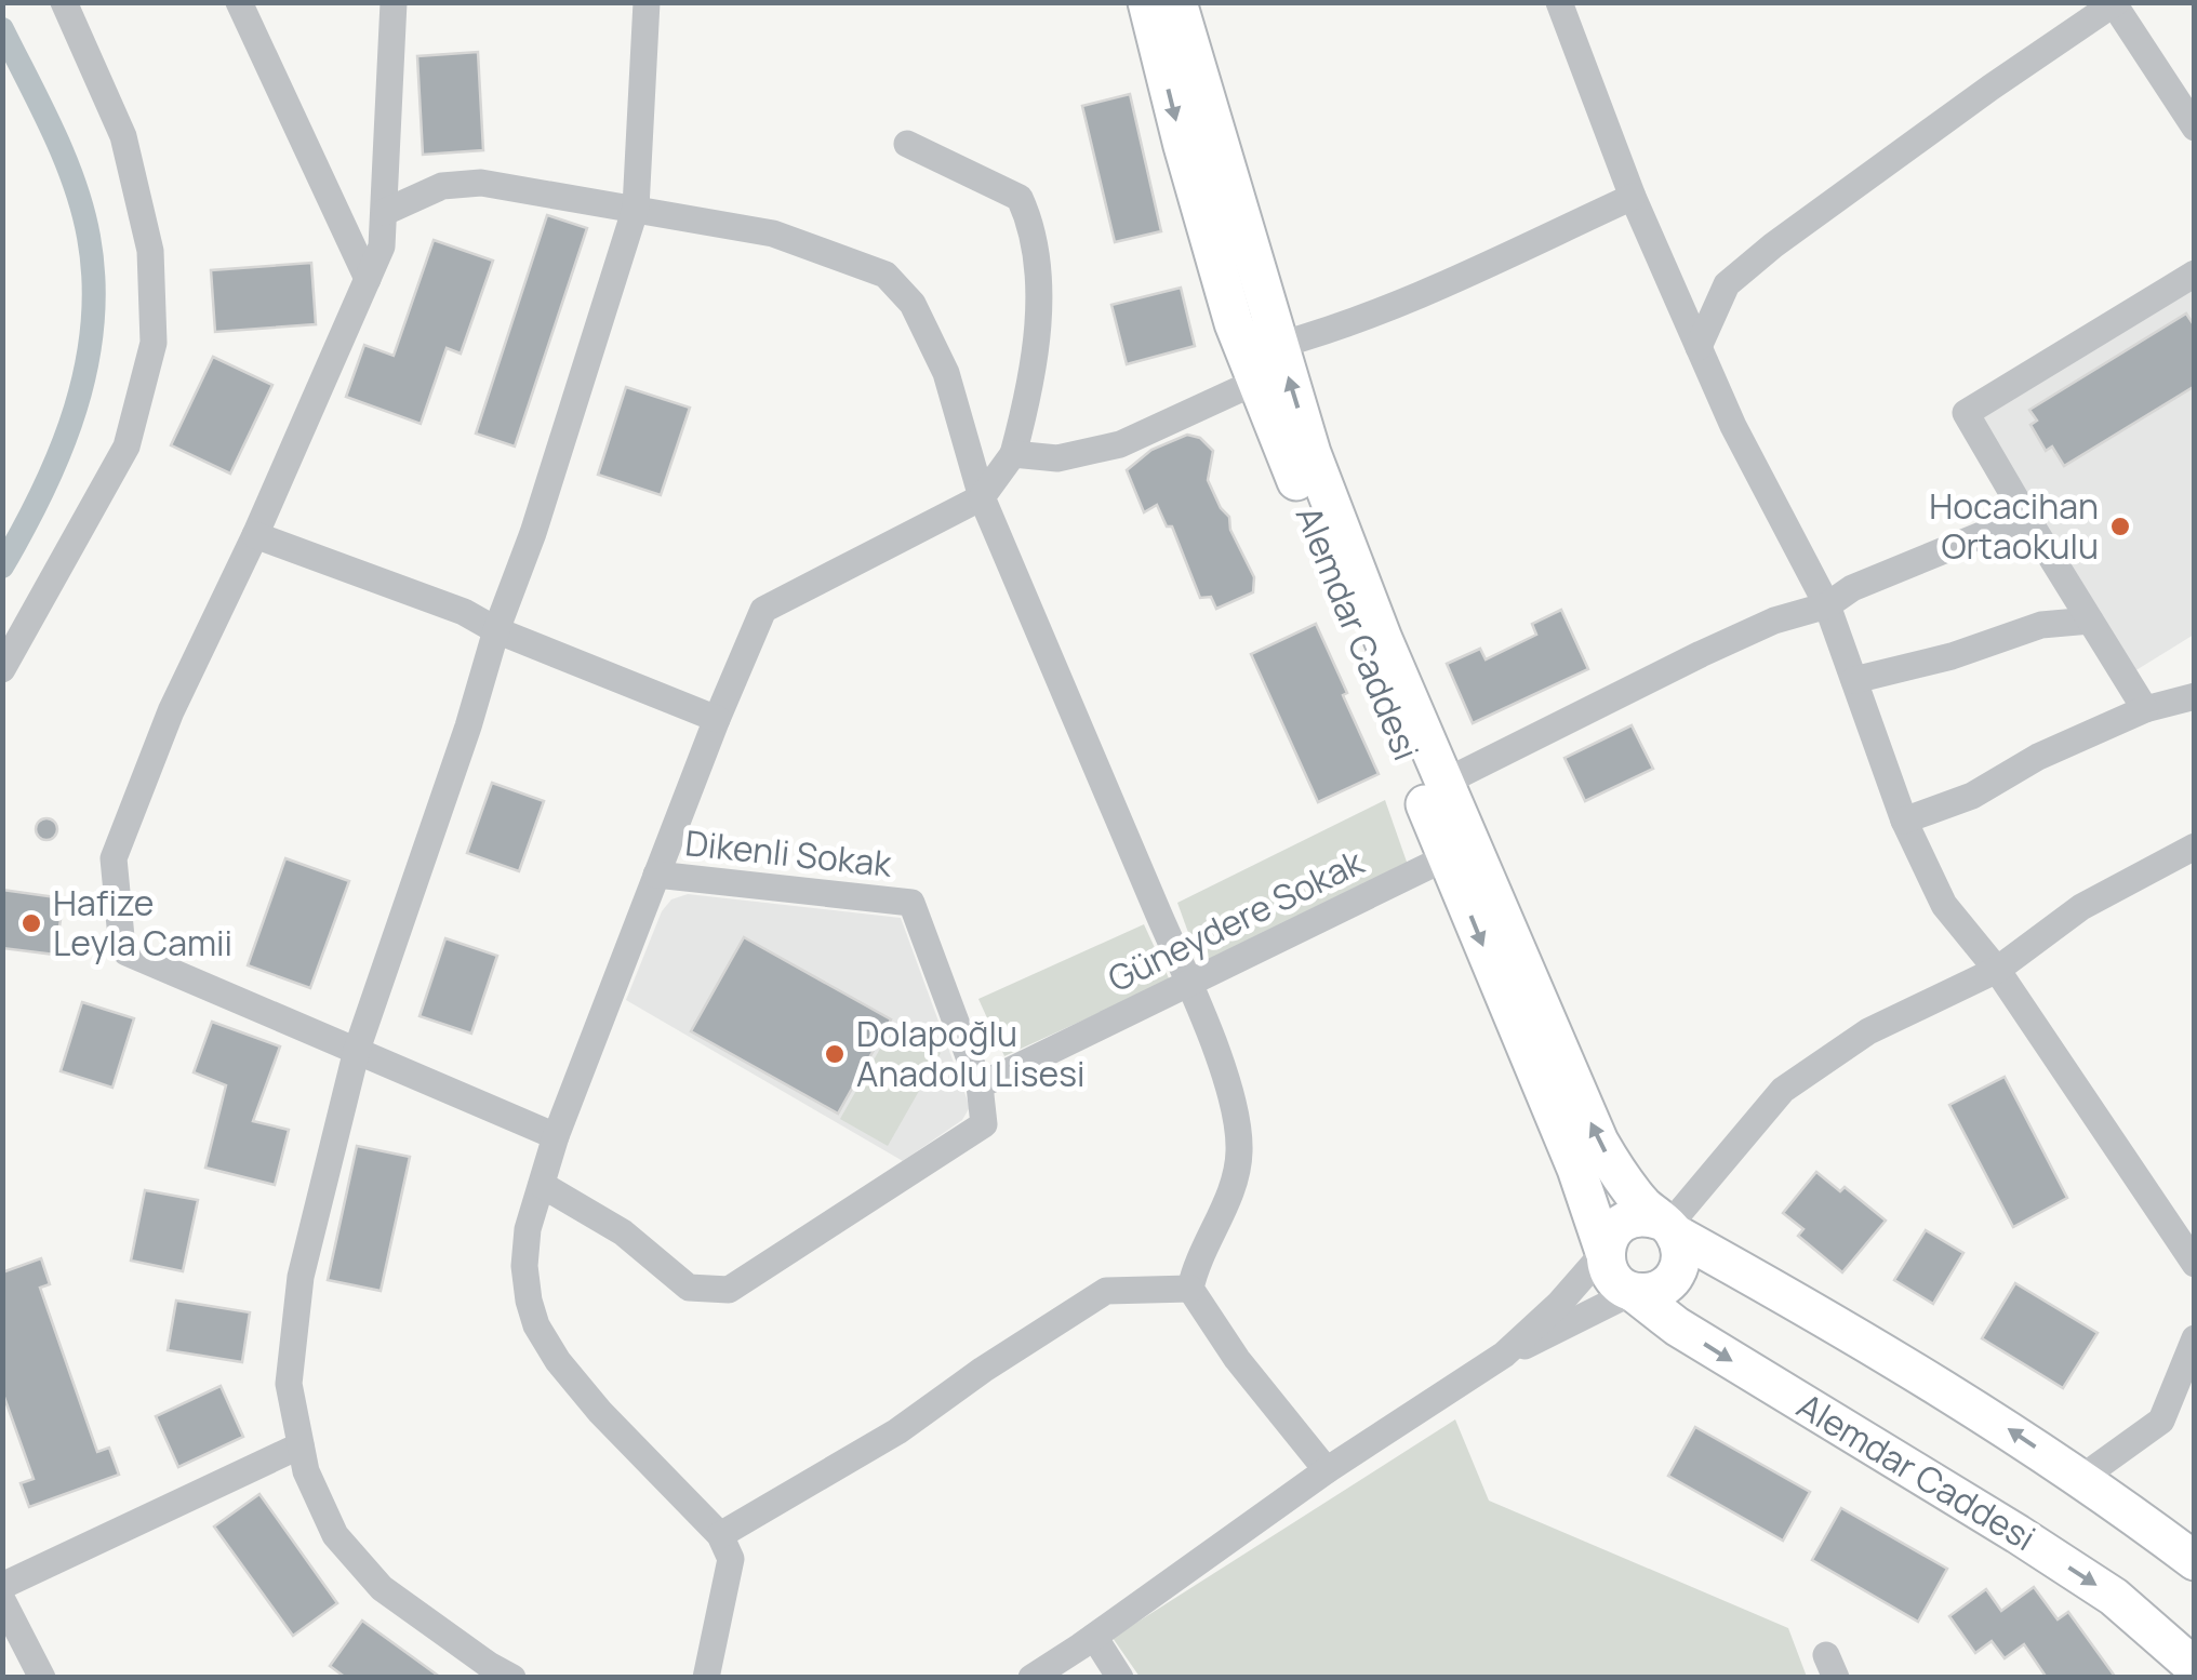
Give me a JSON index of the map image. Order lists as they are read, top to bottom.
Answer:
{
  "streets": {
    "main road": ["Alemdar Caddesi"],
    "street": ["Dikenli Sokak", "Güneydere Sokak"]
  },
  "crossings": [
    ["Alemdar Caddesi", "Güneydere Sokak"],
    ["Dikenli Sokak", "Güneydere Sokak"]
  ],
  "places": ["Hocacihan Ortaokulu", "Hafize Leyla Camii", "Dolapoğlu Anadolu Lisesi"]
}
